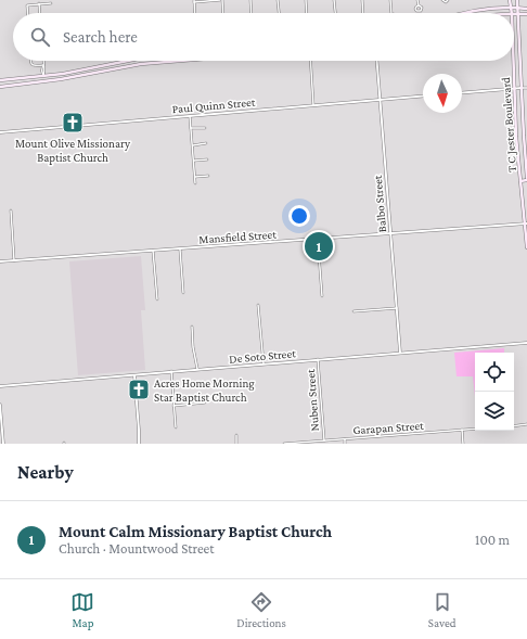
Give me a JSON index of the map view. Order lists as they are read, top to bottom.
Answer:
{
  "streets": {
    "main road": ["T C Jester Boulevard"],
    "street": [
      "Paul Quinn Street",
      "Balbo Street",
      "Mansfield Street",
      "De Soto Street",
      "Nuben Street",
      "Garapan Street"
    ]
  },
  "crossings": [
    ["Paul Quinn Street", "Balbo Street"],
    ["T C Jester Boulevard", "Mansfield Street"],
    ["Balbo Street", "Mansfield Street"],
    ["Balbo Street", "De Soto Street"],
    ["De Soto Street", "Nuben Street"],
    ["Nuben Street", "Garapan Street"]
  ],
  "places": {
    "church": ["Mount Olive Missionary Baptist Church", "Acres Home Morning Star Baptist Church"]
  },
  "north": "bottom",
  "page": {
    "search": "Search here",
    "pins": "1",
    "heading": "Nearby",
    "list": [
      {
        "mark": "1",
        "name": "Mount Calm Missionary Baptist Church",
        "note": "Church · Mountwood Street",
        "value": "100 m"
      }
    ],
    "nav": ["Map", "Directions", "Saved"]
  }
}
